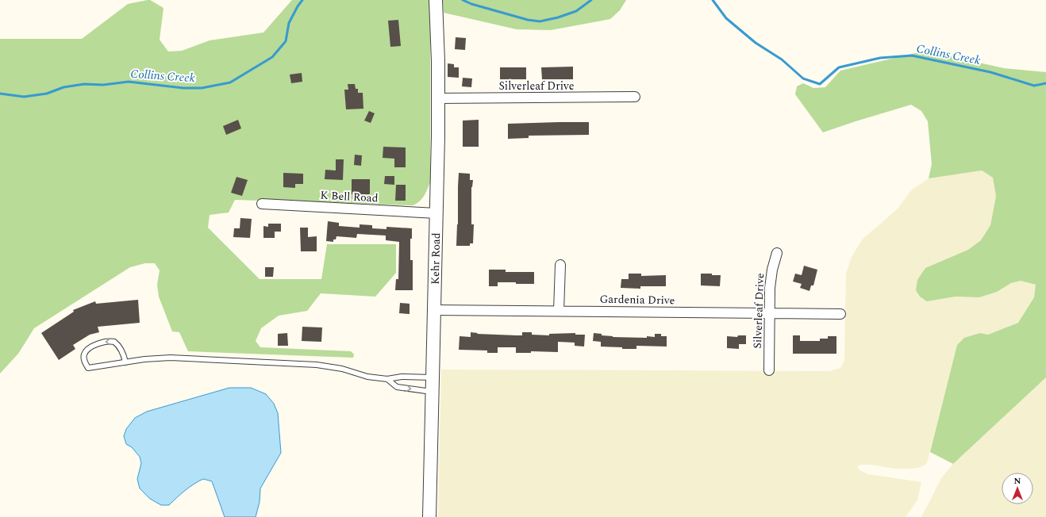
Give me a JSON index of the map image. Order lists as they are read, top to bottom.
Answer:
{
  "streets": {
    "street": [
      "Silverleaf Drive",
      "K Bell Road",
      "Kehr Road",
      "Gardenia Drive"
    ]
  },
  "crossings": [
    ["Silverleaf Drive", "Kehr Road"],
    ["Silverleaf Drive", "Gardenia Drive"],
    ["K Bell Road", "Kehr Road"],
    ["Kehr Road", "Gardenia Drive"]
  ],
  "water": ["Collins Creek"],
  "north": "top"
}
